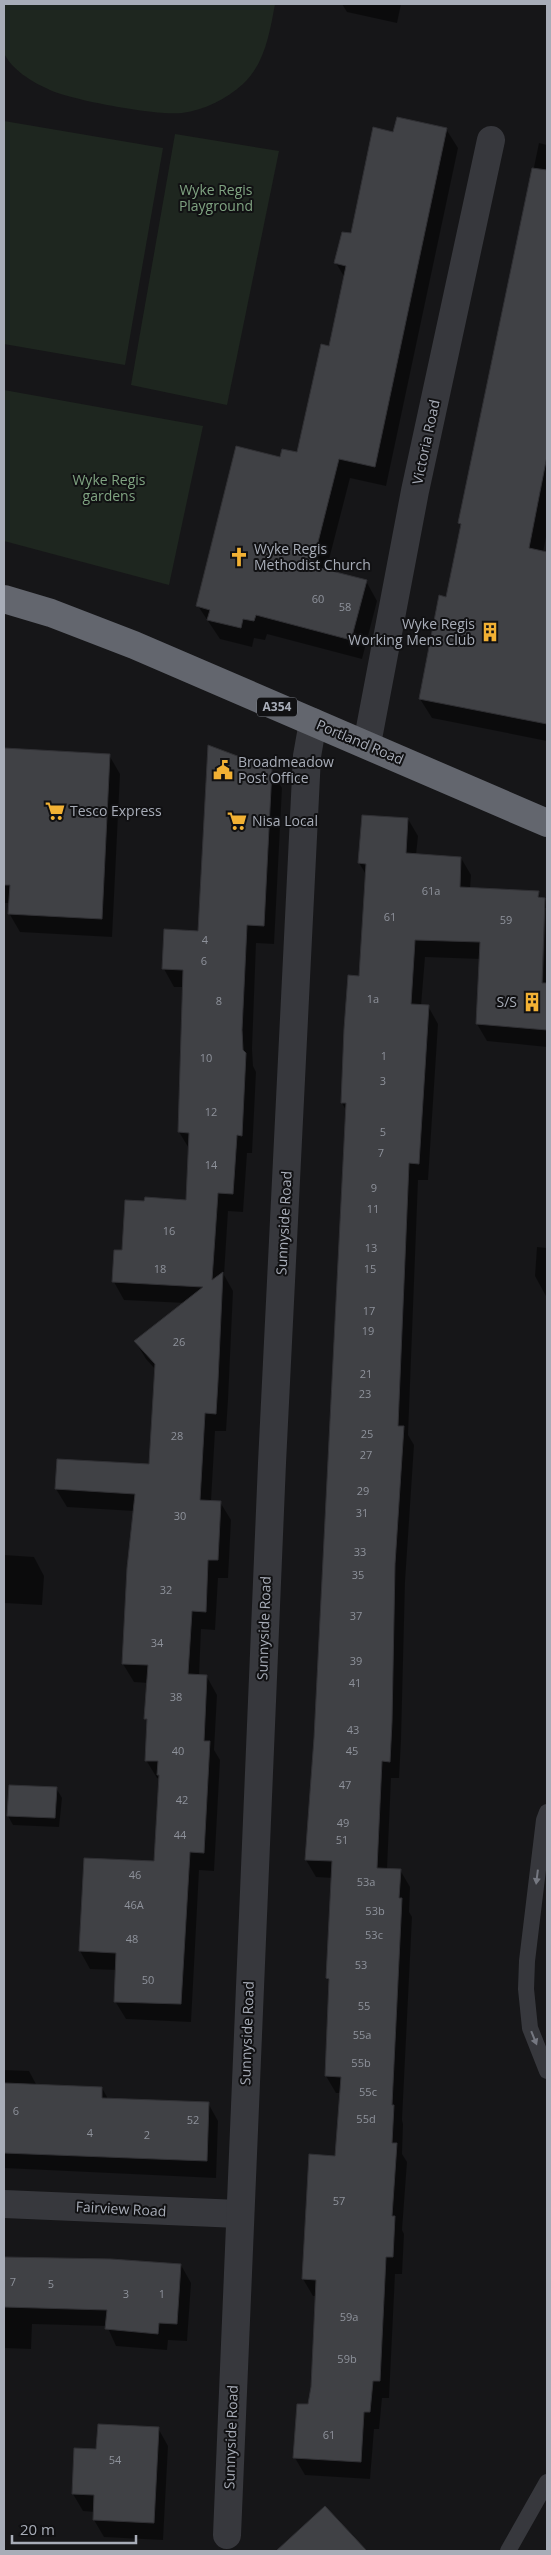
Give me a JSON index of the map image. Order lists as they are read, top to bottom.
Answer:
{
  "streets": {
    "highway": ["A354", "Portland Road"],
    "street": ["Victoria Road", "Sunnyside Road", "Fairview Road"]
  },
  "crossings": [
    ["Victoria Road", "Portland Road"],
    ["Portland Road", "Sunnyside Road"],
    ["Sunnyside Road", "Fairview Road"]
  ],
  "parks": ["Wyke Regis Playground", "Wyke Regis gardens"],
  "places": {
    "church": ["Wyke Regis Methodist Church"],
    "building": ["Wyke Regis Working Mens Club", "S/S"],
    "public building": ["Broadmeadow Post Office"],
    "supermarket": ["Tesco Express", "Nisa Local"]
  },
  "house_numbers": [
    "60",
    "58",
    "61a",
    "61",
    "59",
    "4",
    "6",
    "1a",
    "8",
    "1",
    "10",
    "3",
    "12",
    "5",
    "7",
    "14",
    "9",
    "11",
    "16",
    "13",
    "18",
    "15",
    "17",
    "19",
    "26",
    "21",
    "23",
    "25",
    "28",
    "27",
    "29",
    "31",
    "30",
    "33",
    "35",
    "32",
    "37",
    "34",
    "39",
    "41",
    "38",
    "43",
    "40",
    "45",
    "47",
    "42",
    "49",
    "44",
    "51",
    "46",
    "53a",
    "46A",
    "53b",
    "53c",
    "48",
    "53",
    "50",
    "55",
    "55a",
    "55b",
    "55c",
    "6",
    "55d",
    "52",
    "4",
    "2",
    "57",
    "7",
    "5",
    "3",
    "1",
    "59a",
    "59b",
    "61",
    "54"
  ],
  "scale_bar": "20 m"
}
